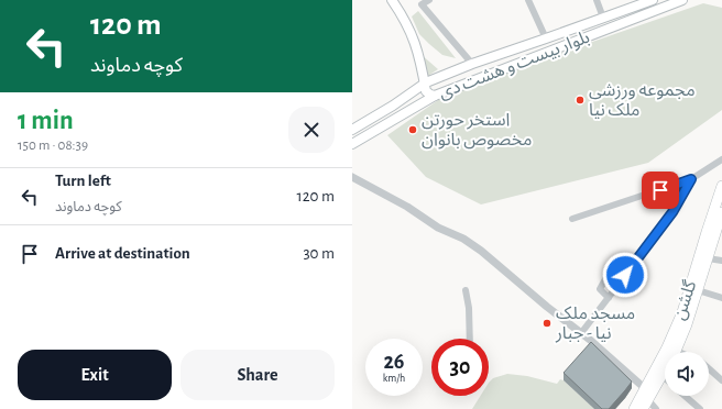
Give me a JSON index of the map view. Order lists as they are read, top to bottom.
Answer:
{
  "streets": {
    "main road": ["بلوار بیست و هشت دی", "گلشن"]
  },
  "places": ["مجموعه ورزشی ملک نیا", "استخر حورتن مخصوص بانوان", "مسجد ملک نیا - جبار"],
  "page": {
    "turn": ["120 m", "کوچه دماوند"],
    "heading": ["1 min", "150 m · 08:39"],
    "list": [
      {
        "name": "Turn left",
        "note": "کوچه دماوند",
        "value": "120 m"
      },
      {
        "name": "Arrive at destination",
        "value": "30 m"
      }
    ],
    "speed": "26 km/h",
    "limit": "30",
    "buttons": ["Exit", "Share"]
  }
}
